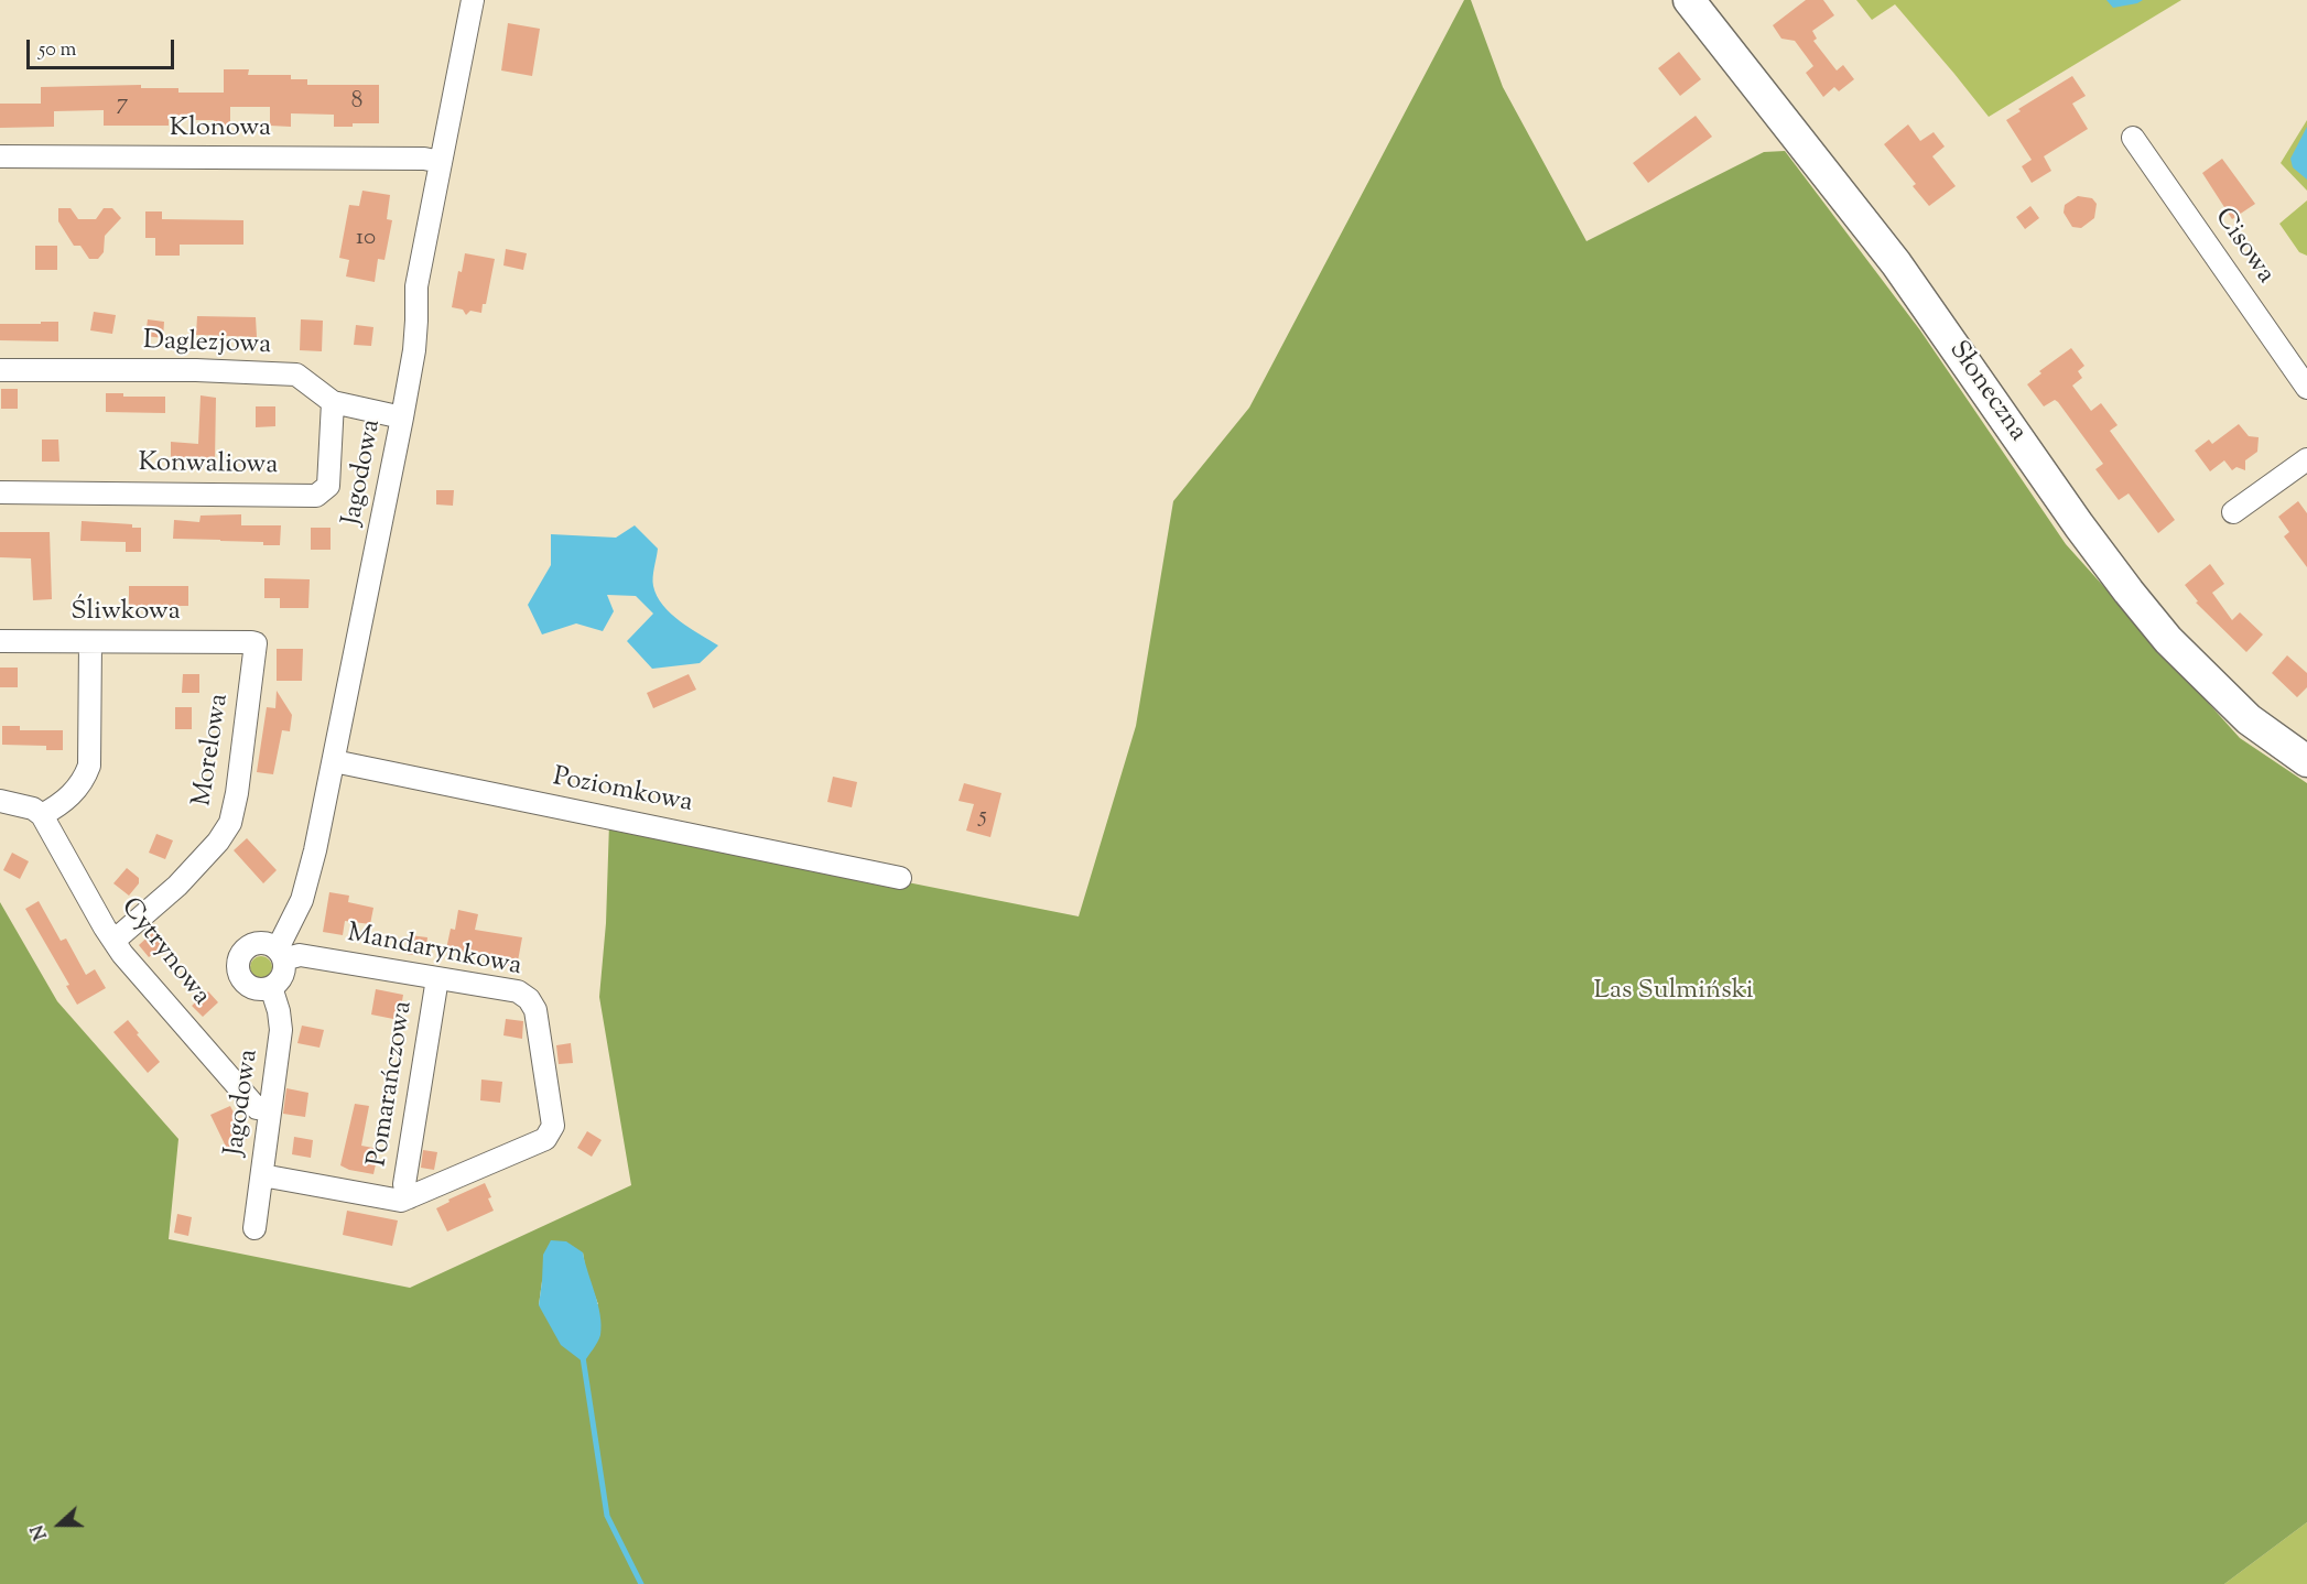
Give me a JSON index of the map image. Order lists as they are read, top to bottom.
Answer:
{
  "streets": {
    "street": [
      "Klonowa",
      "Cisowa",
      "Daglezjowa",
      "Słoneczna",
      "Konwaliowa",
      "Jagodowa",
      "Śliwkowa",
      "Morelowa",
      "Poziomkowa",
      "Mandarynkowa",
      "Cytrynowa",
      "Pomarańczowa"
    ]
  },
  "crossings": [
    ["Klonowa", "Jagodowa"],
    ["Daglezjowa", "Konwaliowa"],
    ["Daglezjowa", "Jagodowa"],
    ["Jagodowa", "Poziomkowa"],
    ["Jagodowa", "Mandarynkowa"],
    ["Jagodowa", "Cytrynowa"],
    ["Śliwkowa", "Morelowa"],
    ["Morelowa", "Cytrynowa"],
    ["Mandarynkowa", "Pomarańczowa"]
  ],
  "parks": ["Las Sulmiński"],
  "house_numbers": [
    "8",
    "7",
    "10",
    "5"
  ],
  "scale_bar": "50 m",
  "north": "left"
}
